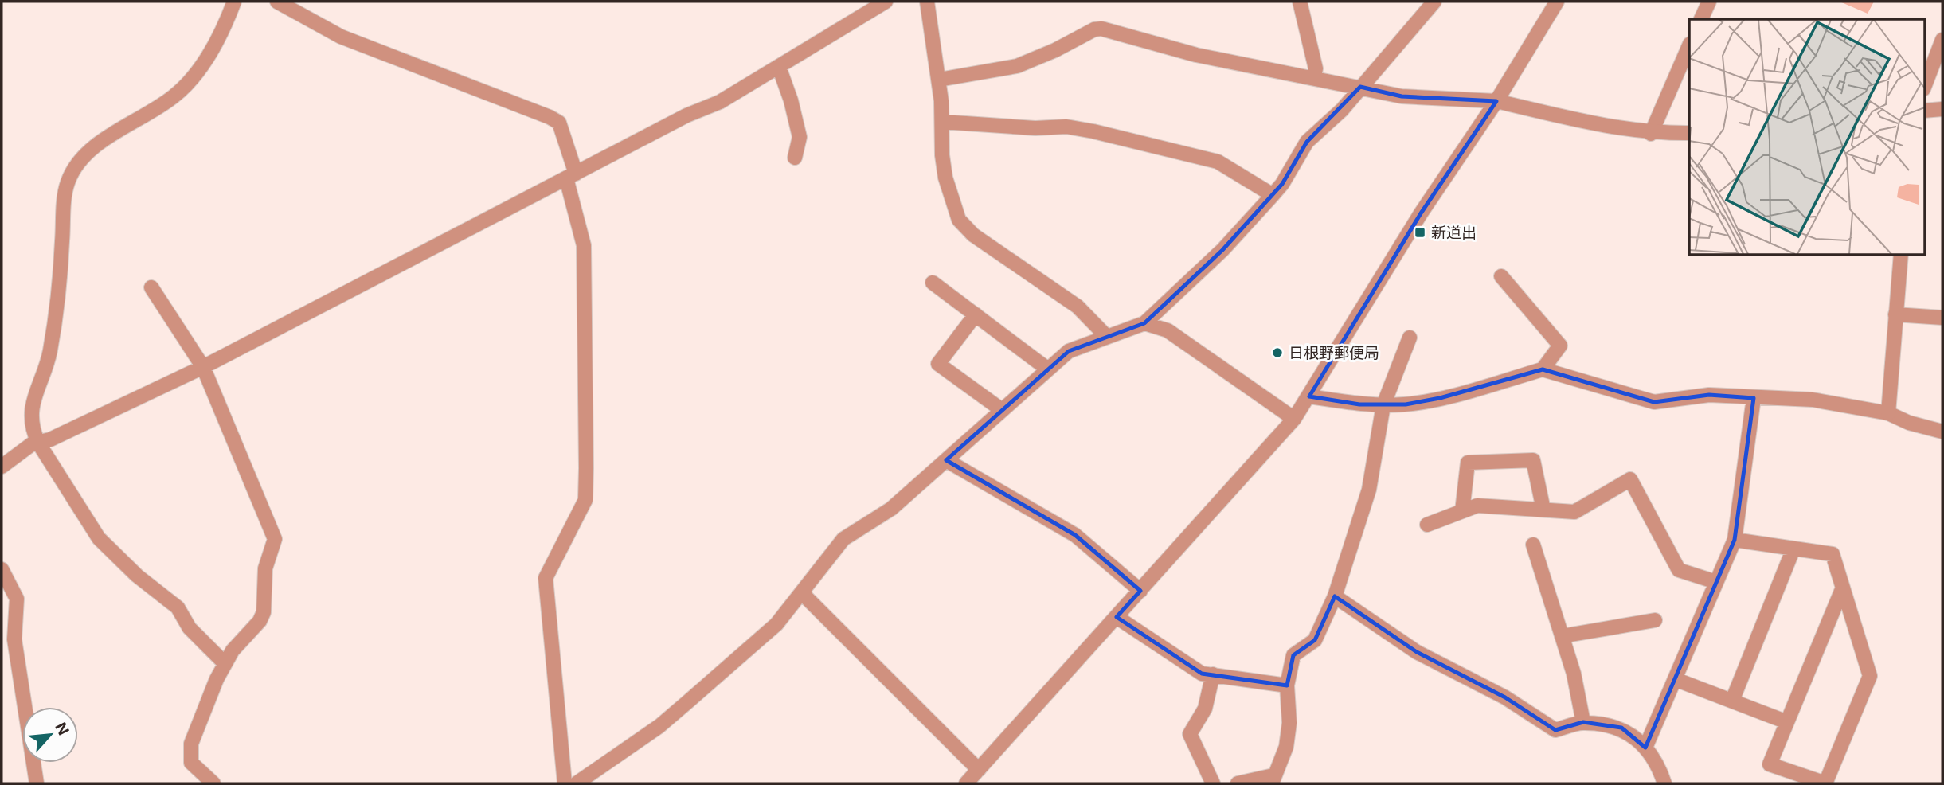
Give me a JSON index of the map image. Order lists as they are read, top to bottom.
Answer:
{
  "places": {
    "transit": ["新道出"],
    "other": ["日根野郵便局"]
  },
  "north": "top right"
}
